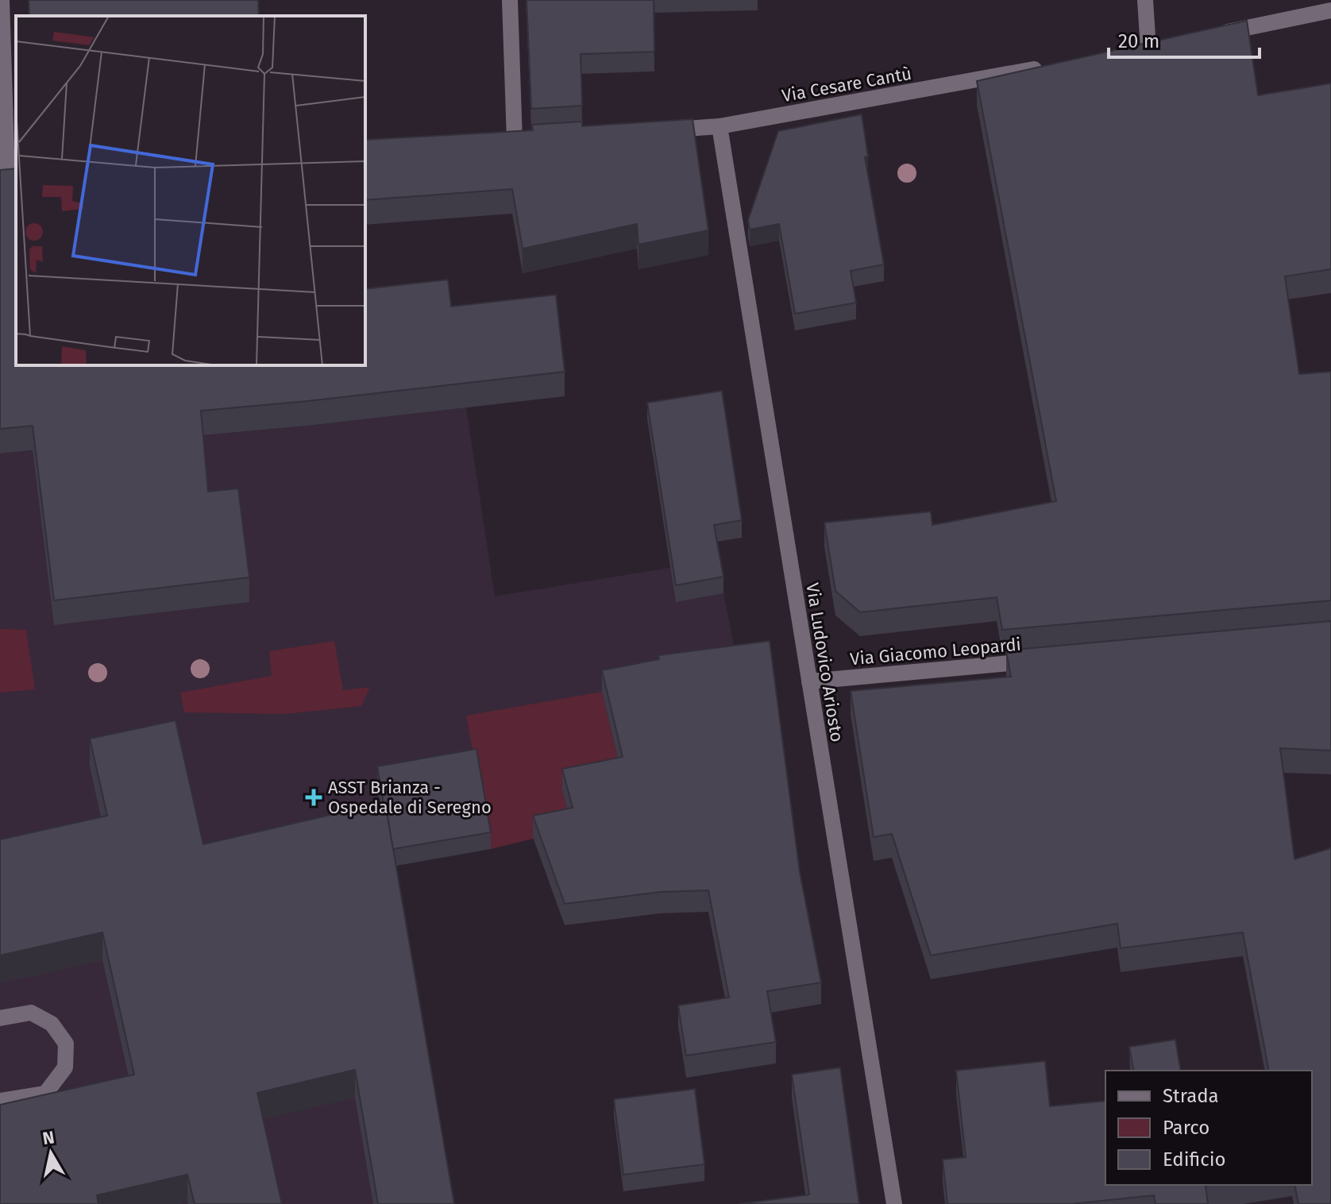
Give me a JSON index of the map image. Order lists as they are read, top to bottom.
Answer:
{
  "streets": {
    "street": ["Via Cesare Cantù", "Via Giacomo Leopardi", "Via Ludovico Ariosto"]
  },
  "crossings": [
    ["Via Cesare Cantù", "Via Ludovico Ariosto"],
    ["Via Giacomo Leopardi", "Via Ludovico Ariosto"]
  ],
  "places": {
    "health": ["ASST Brianza - Ospedale di Seregno"]
  },
  "legend": ["Strada", "Parco", "Edificio"],
  "scale_bar": "20 m",
  "north": "top"
}
